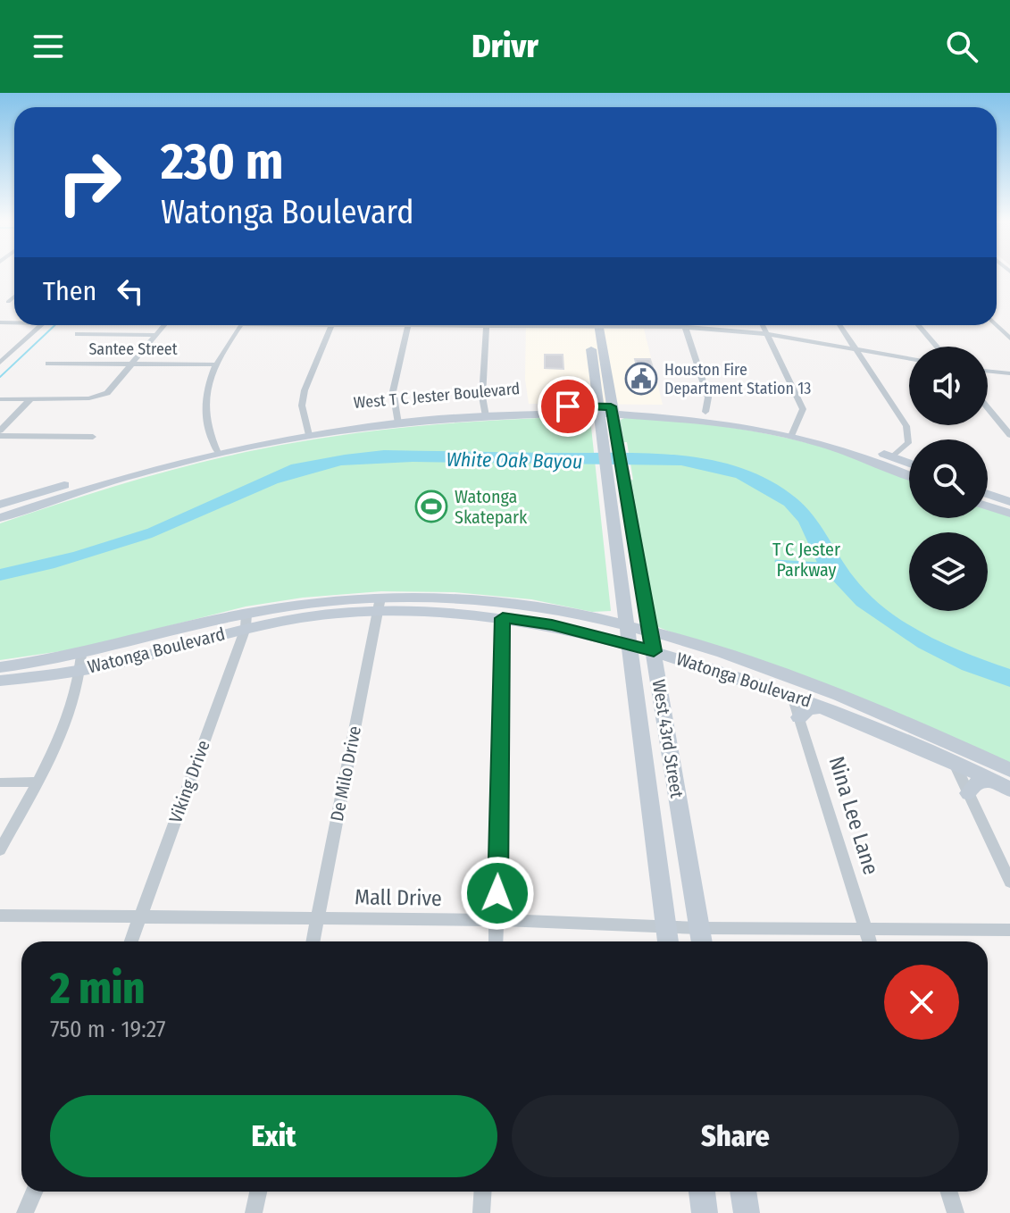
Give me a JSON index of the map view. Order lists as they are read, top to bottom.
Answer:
{
  "streets": {
    "main road": ["West T C Jester Boulevard", "Watonga Boulevard", "West 43rd Street"],
    "street": [
      "Santee Street",
      "De Milo Drive",
      "Viking Drive",
      "Nina Lee Lane",
      "Mall Drive"
    ]
  },
  "crossings": [
    ["West T C Jester Boulevard", "West 43rd Street"],
    ["Watonga Boulevard", "West 43rd Street"],
    ["Watonga Boulevard", "De Milo Drive"],
    ["Watonga Boulevard", "Viking Drive"],
    ["Watonga Boulevard", "Nina Lee Lane"],
    ["West 43rd Street", "Mall Drive"],
    ["De Milo Drive", "Mall Drive"],
    ["Viking Drive", "Mall Drive"],
    ["Nina Lee Lane", "Mall Drive"]
  ],
  "water": ["White Oak Bayou"],
  "parks": ["T C Jester Parkway"],
  "places": {
    "public building": ["Houston Fire Department Station 13"],
    "sports": ["Watonga Skatepark"]
  },
  "page": {
    "header": "Drivr",
    "turn": ["230 m", "Watonga Boulevard"],
    "then": "Then",
    "heading": ["2 min", "750 m · 19:27"],
    "buttons": ["Exit", "Share"]
  }
}
